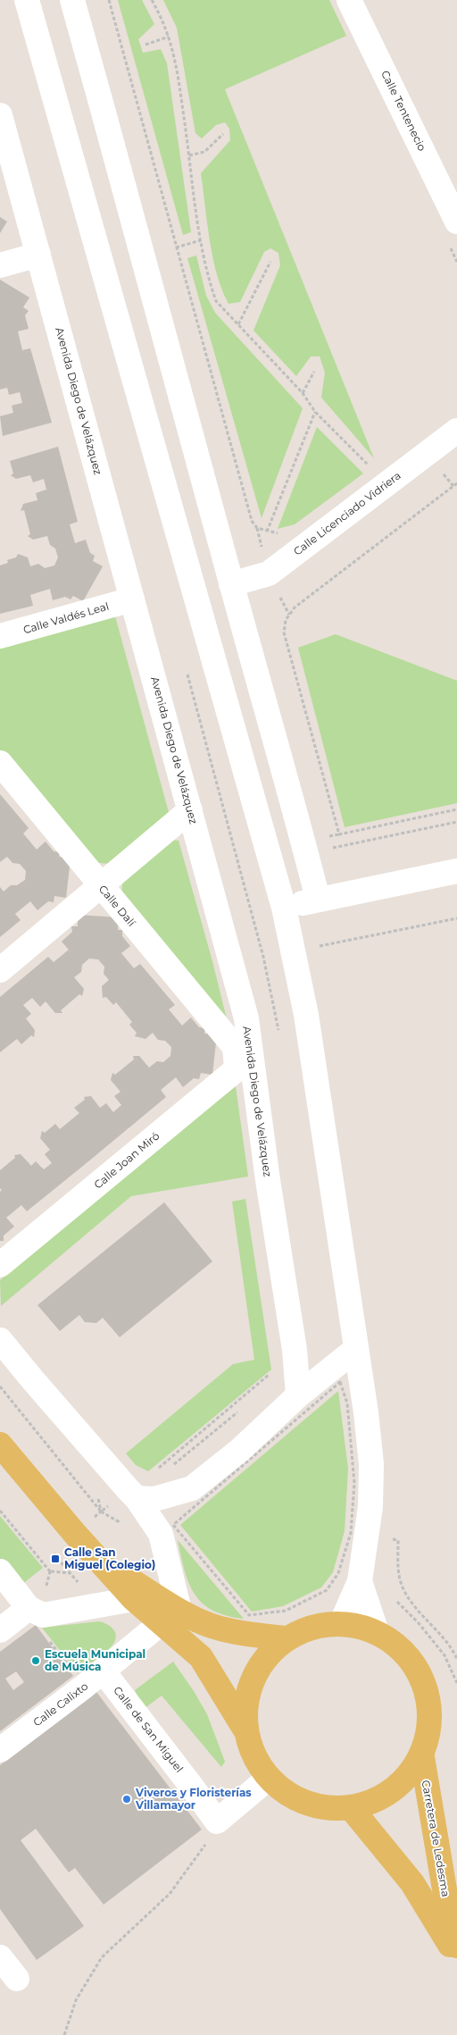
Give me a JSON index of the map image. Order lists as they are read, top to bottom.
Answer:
{
  "streets": {
    "main road": ["Carretera de Ledesma"],
    "street": [
      "Calle Tentenecio",
      "Avenida Diego de Velázquez",
      "Calle Licenciado Vidriera",
      "Calle Valdés Leal",
      "Calle Dalí",
      "Calle Joan Miró",
      "Calle Calixto",
      "Calle de San Miguel"
    ]
  },
  "crossings": [
    ["Avenida Diego de Velázquez", "Calle Valdés Leal"],
    ["Calle Dalí", "Calle Joan Miró"],
    ["Calle Calixto", "Calle de San Miguel"]
  ],
  "places": {
    "transit": ["Calle San Miguel (Colegio)"],
    "other": ["Escuela Municipal de Música", "Viveros y Floristerías Villamayor"]
  }
}
